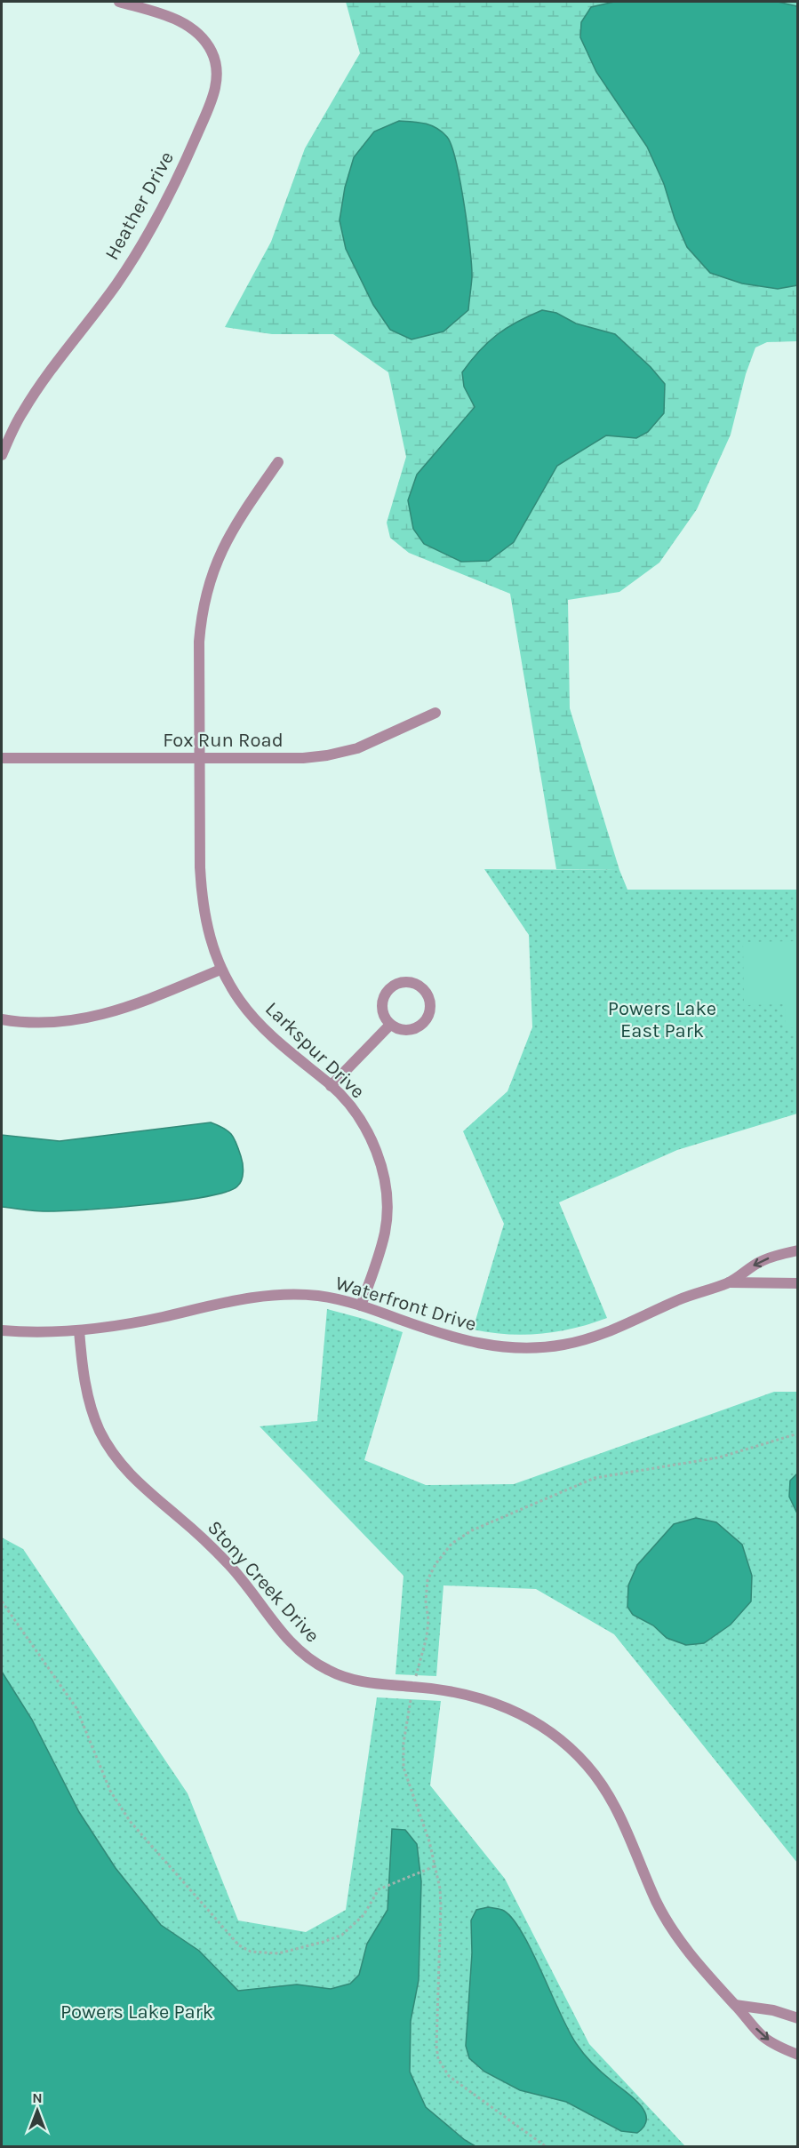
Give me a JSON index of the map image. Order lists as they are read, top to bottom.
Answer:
{
  "streets": {
    "street": [
      "Heather Drive",
      "Fox Run Road",
      "Larkspur Drive",
      "Waterfront Drive",
      "Stony Creek Drive"
    ]
  },
  "crossings": [
    ["Fox Run Road", "Larkspur Drive"],
    ["Larkspur Drive", "Waterfront Drive"],
    ["Waterfront Drive", "Stony Creek Drive"]
  ],
  "parks": ["Powers Lake East Park", "Powers Lake Park"],
  "north": "top"
}
